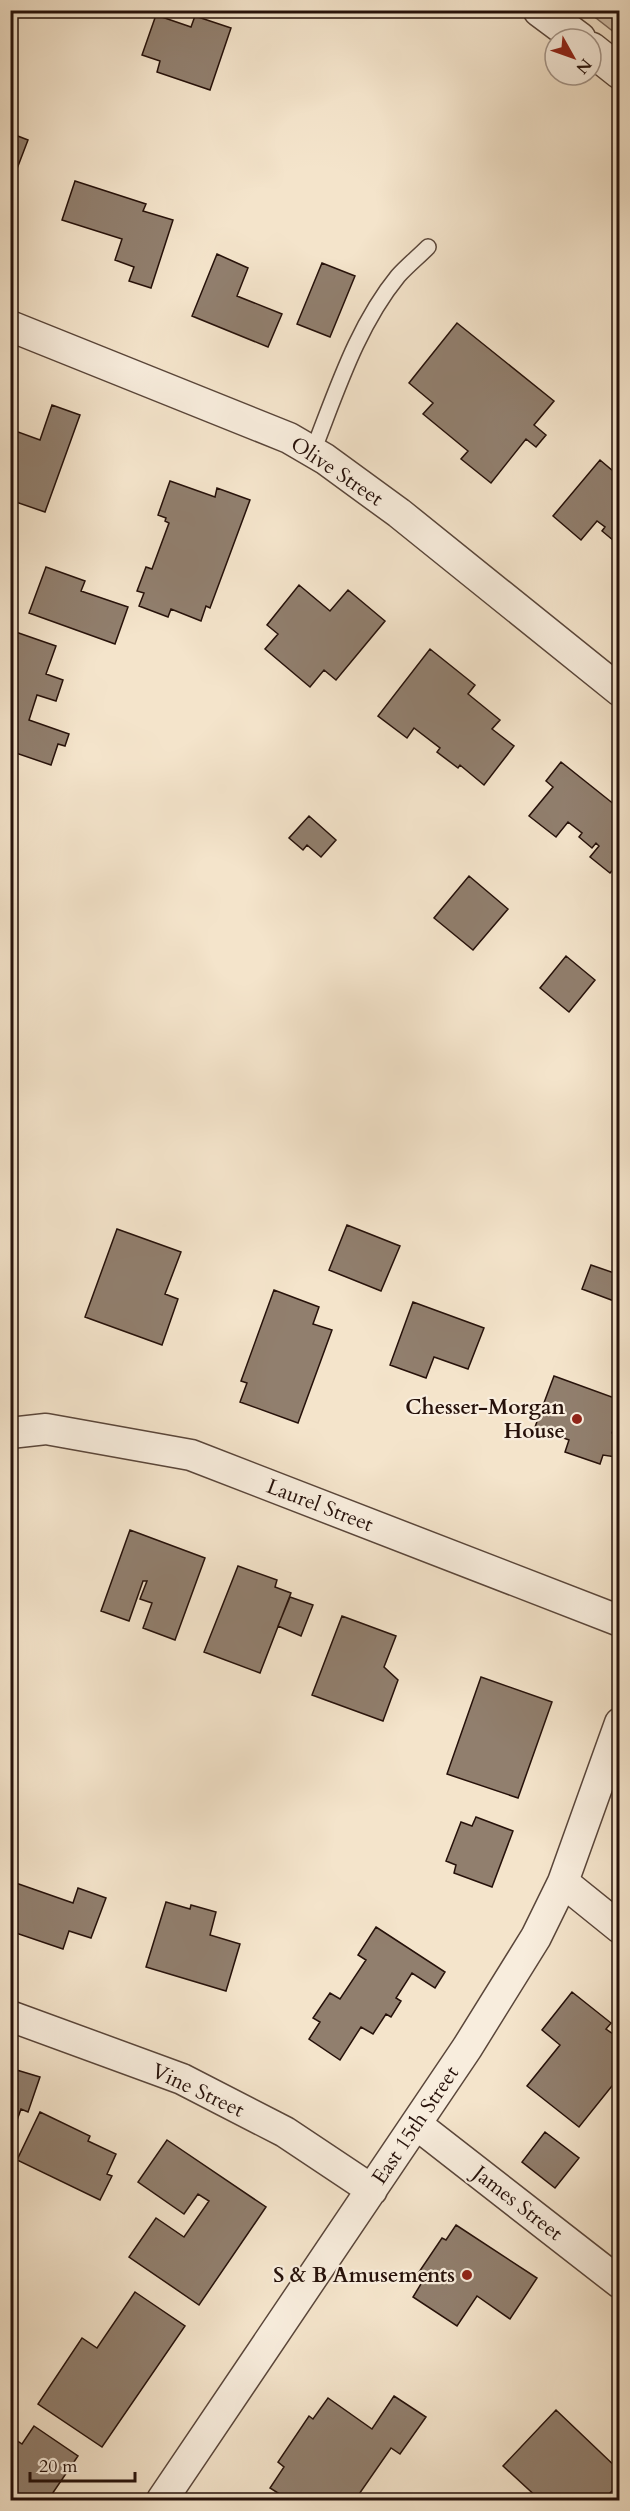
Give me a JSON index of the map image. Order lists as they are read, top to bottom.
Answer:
{
  "streets": {
    "street": [
      "Olive Street",
      "Laurel Street",
      "Vine Street",
      "East 15th Street",
      "James Street"
    ]
  },
  "crossings": [
    ["Vine Street", "East 15th Street"],
    ["East 15th Street", "James Street"]
  ],
  "places": ["Chesser-Morgan House", "S & B Amusements"],
  "scale_bar": "20 m",
  "north": "bottom right"
}
